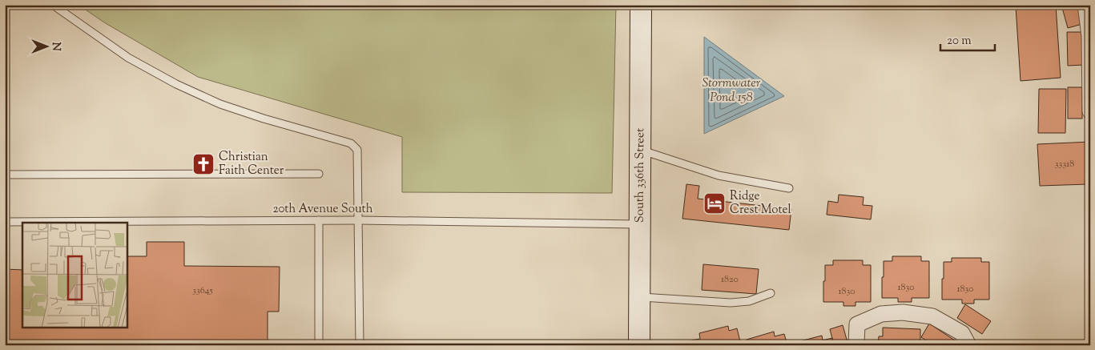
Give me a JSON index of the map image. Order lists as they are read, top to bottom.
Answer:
{
  "streets": {
    "main road": ["South 336th Street"],
    "lane": ["20th Avenue South"]
  },
  "crossings": [
    ["South 336th Street", "20th Avenue South"]
  ],
  "water": ["Stormwater Pond 158"],
  "places": {
    "church": ["Christian Faith Center"],
    "hotel": ["Ridge Crest Motel"]
  },
  "house_numbers": [
    "33318",
    "1820",
    "1830",
    "1830",
    "33645",
    "1830"
  ],
  "scale_bar": "20 m",
  "north": "right"
}
